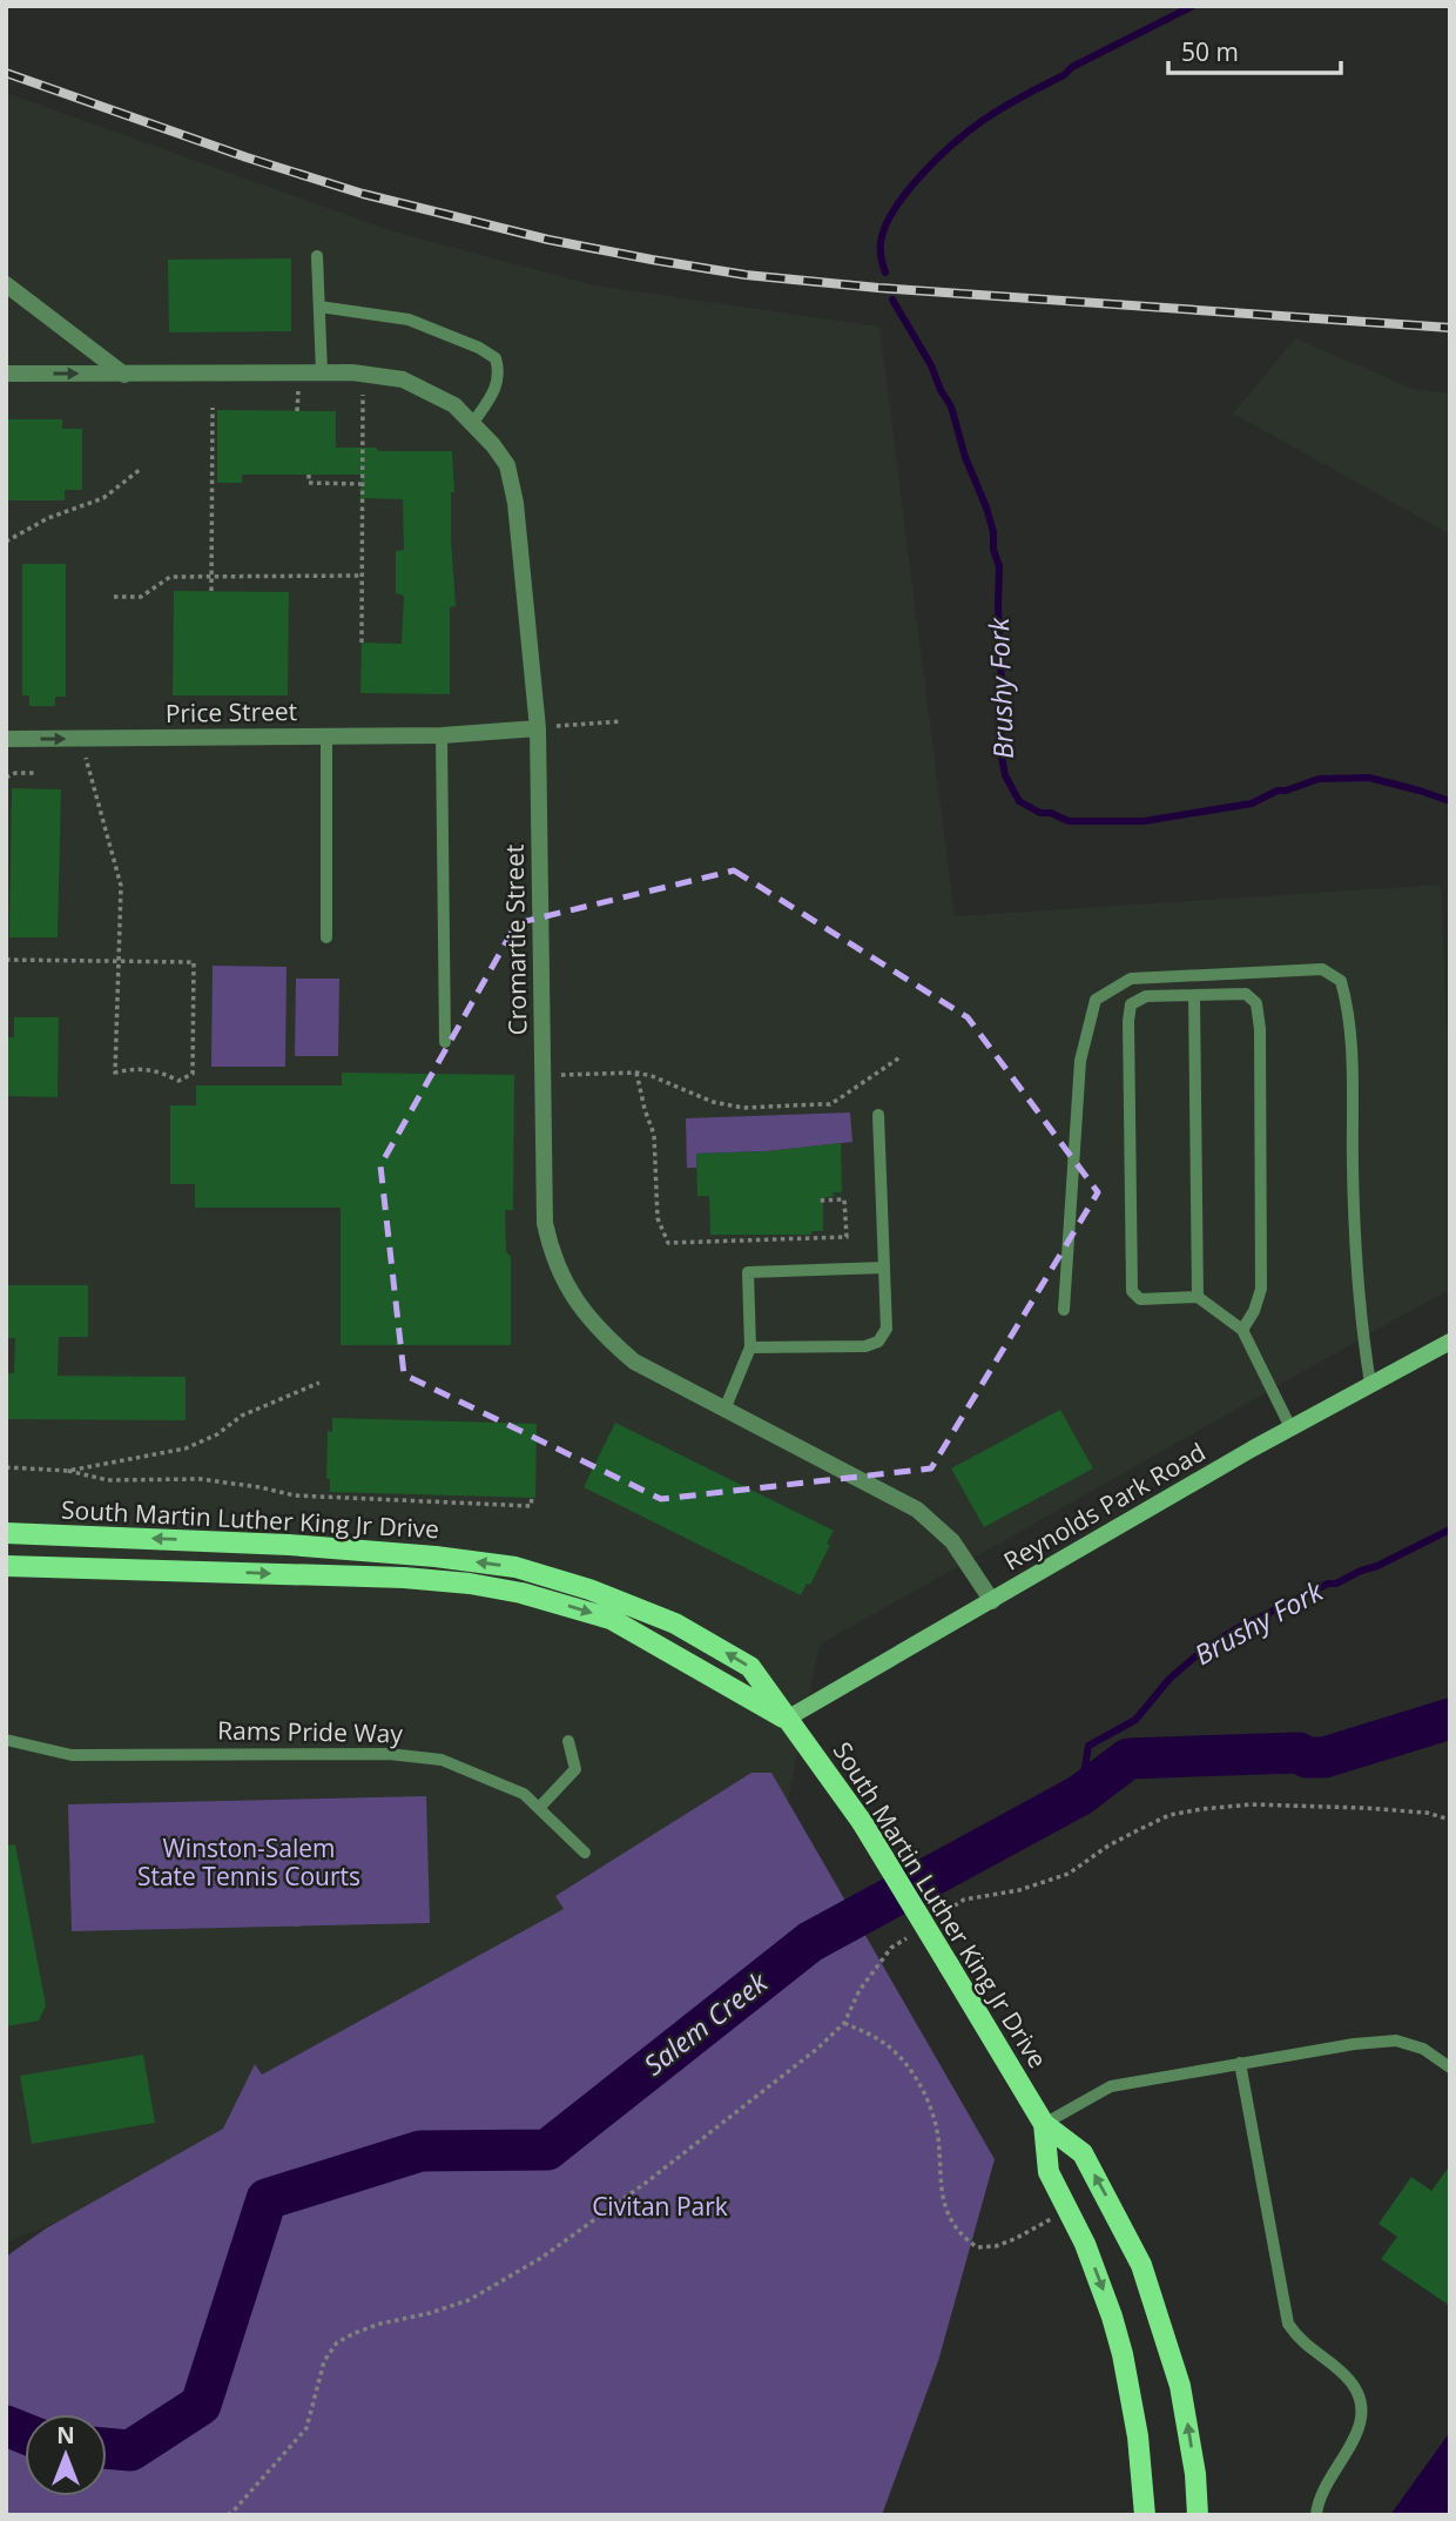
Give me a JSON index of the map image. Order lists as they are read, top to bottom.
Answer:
{
  "streets": {
    "main road": ["Reynolds Park Road", "South Martin Luther King Jr Drive"],
    "street": ["Price Street", "Cromartie Street"],
    "lane": ["Rams Pride Way"]
  },
  "crossings": [
    ["Price Street", "Cromartie Street"],
    ["Cromartie Street", "Reynolds Park Road"],
    ["Reynolds Park Road", "South Martin Luther King Jr Drive"]
  ],
  "one_way": ["Price Street"],
  "water": ["Brushy Fork", "Salem Creek"],
  "parks": ["Winston-Salem State Tennis Courts", "Civitan Park"],
  "scale_bar": "50 m",
  "north": "top"
}
